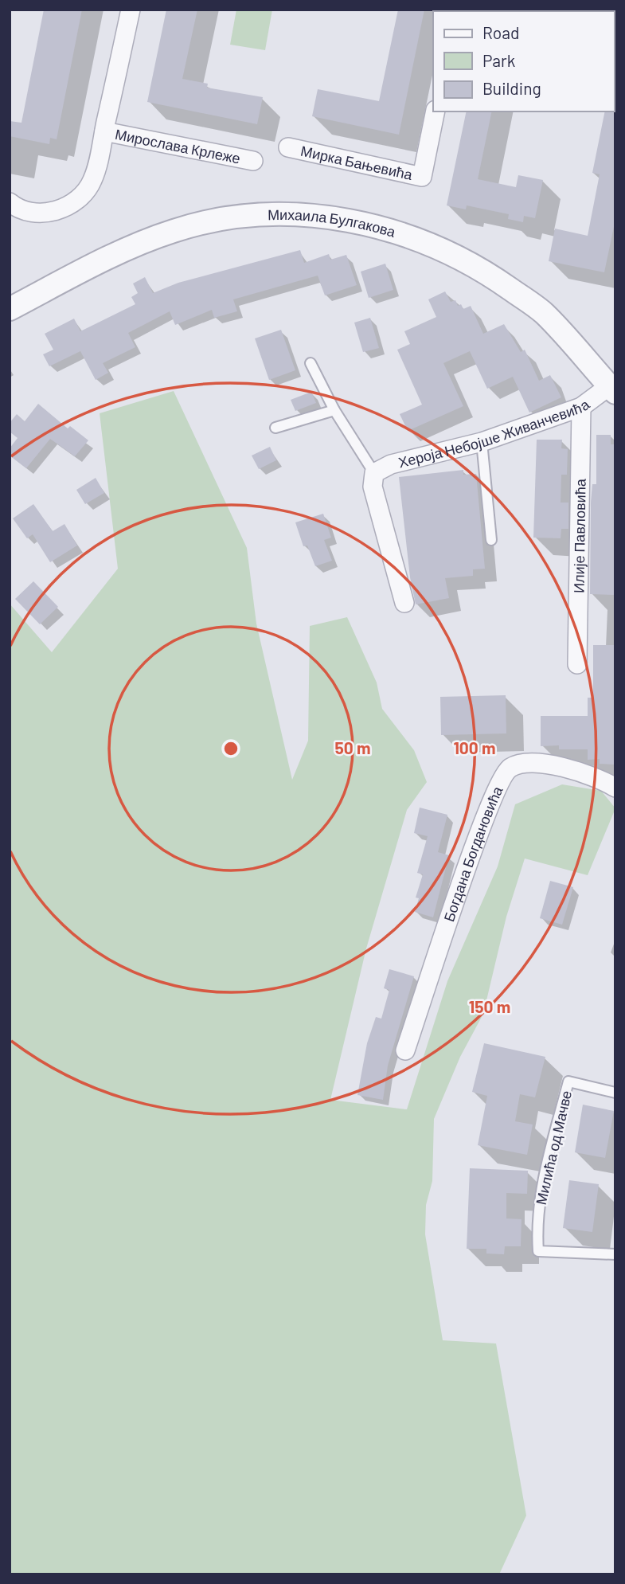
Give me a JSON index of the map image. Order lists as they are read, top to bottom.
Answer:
{
  "streets": {
    "street": [
      "Мирослава Крлеже",
      "Мирка Бањевића",
      "Михаила Булгакова",
      "Хероја Небојше Живанчевића",
      "Илије Павловића",
      "Богдана Богдановића"
    ],
    "lane": ["Милића од Мачве"]
  },
  "crossings": [
    ["Михаила Булгакова", "Хероја Небојше Живанчевића"],
    ["Хероја Небојше Живанчевића", "Илије Павловића"]
  ],
  "legend": ["Road", "Park", "Building"],
  "rings": ["50 m", "100 m", "150 m"]
}
